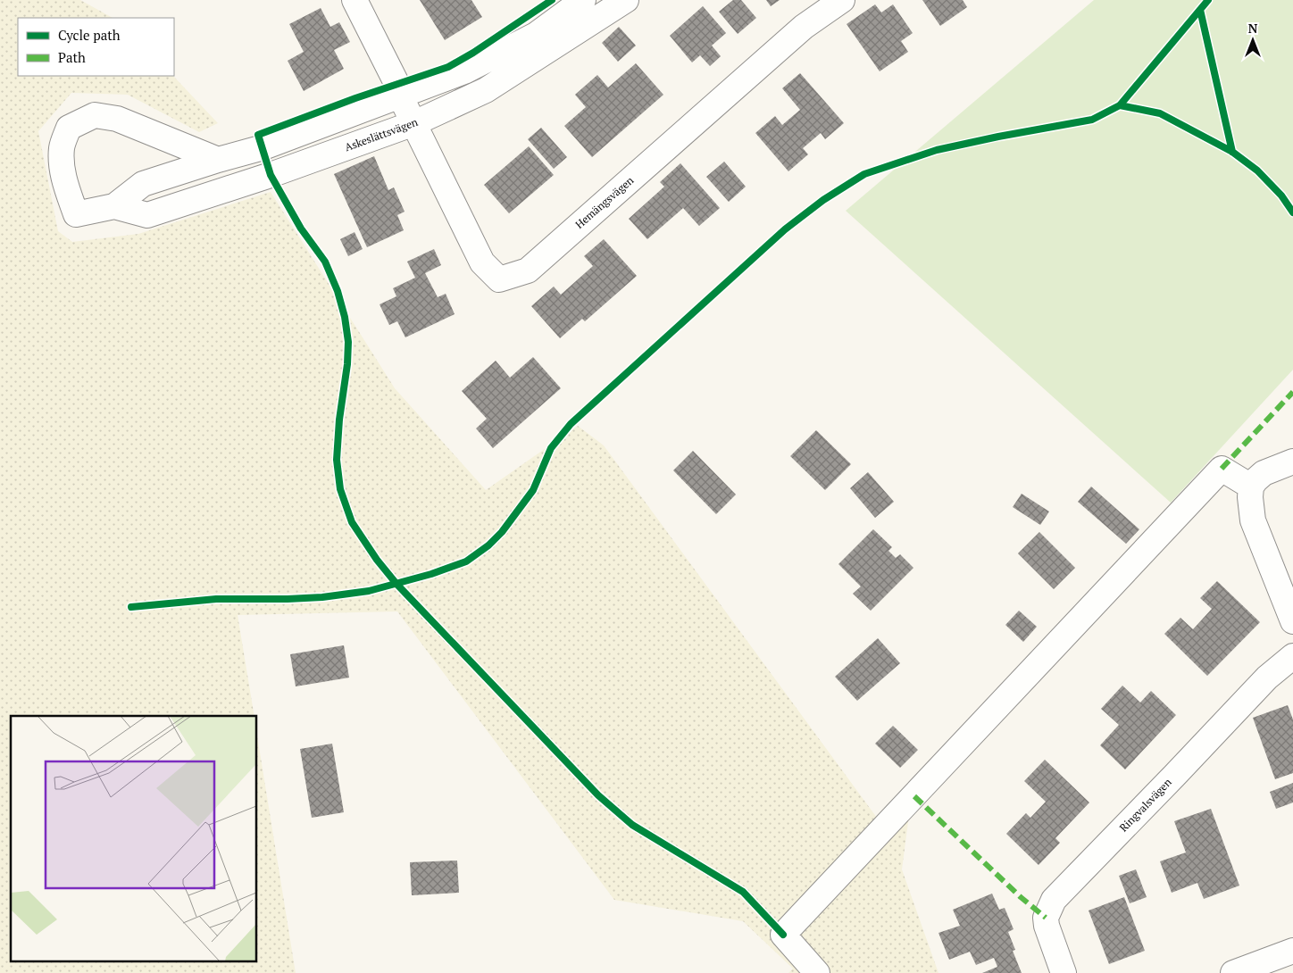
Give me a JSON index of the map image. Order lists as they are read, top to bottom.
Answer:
{
  "streets": {
    "street": ["Askeslättsvägen", "Hemängsvägen", "Ringvalsvägen"]
  },
  "crossings": [
    ["Askeslättsvägen", "Hemängsvägen"]
  ],
  "legend": ["Cycle path", "Path"],
  "north": "top"
}
